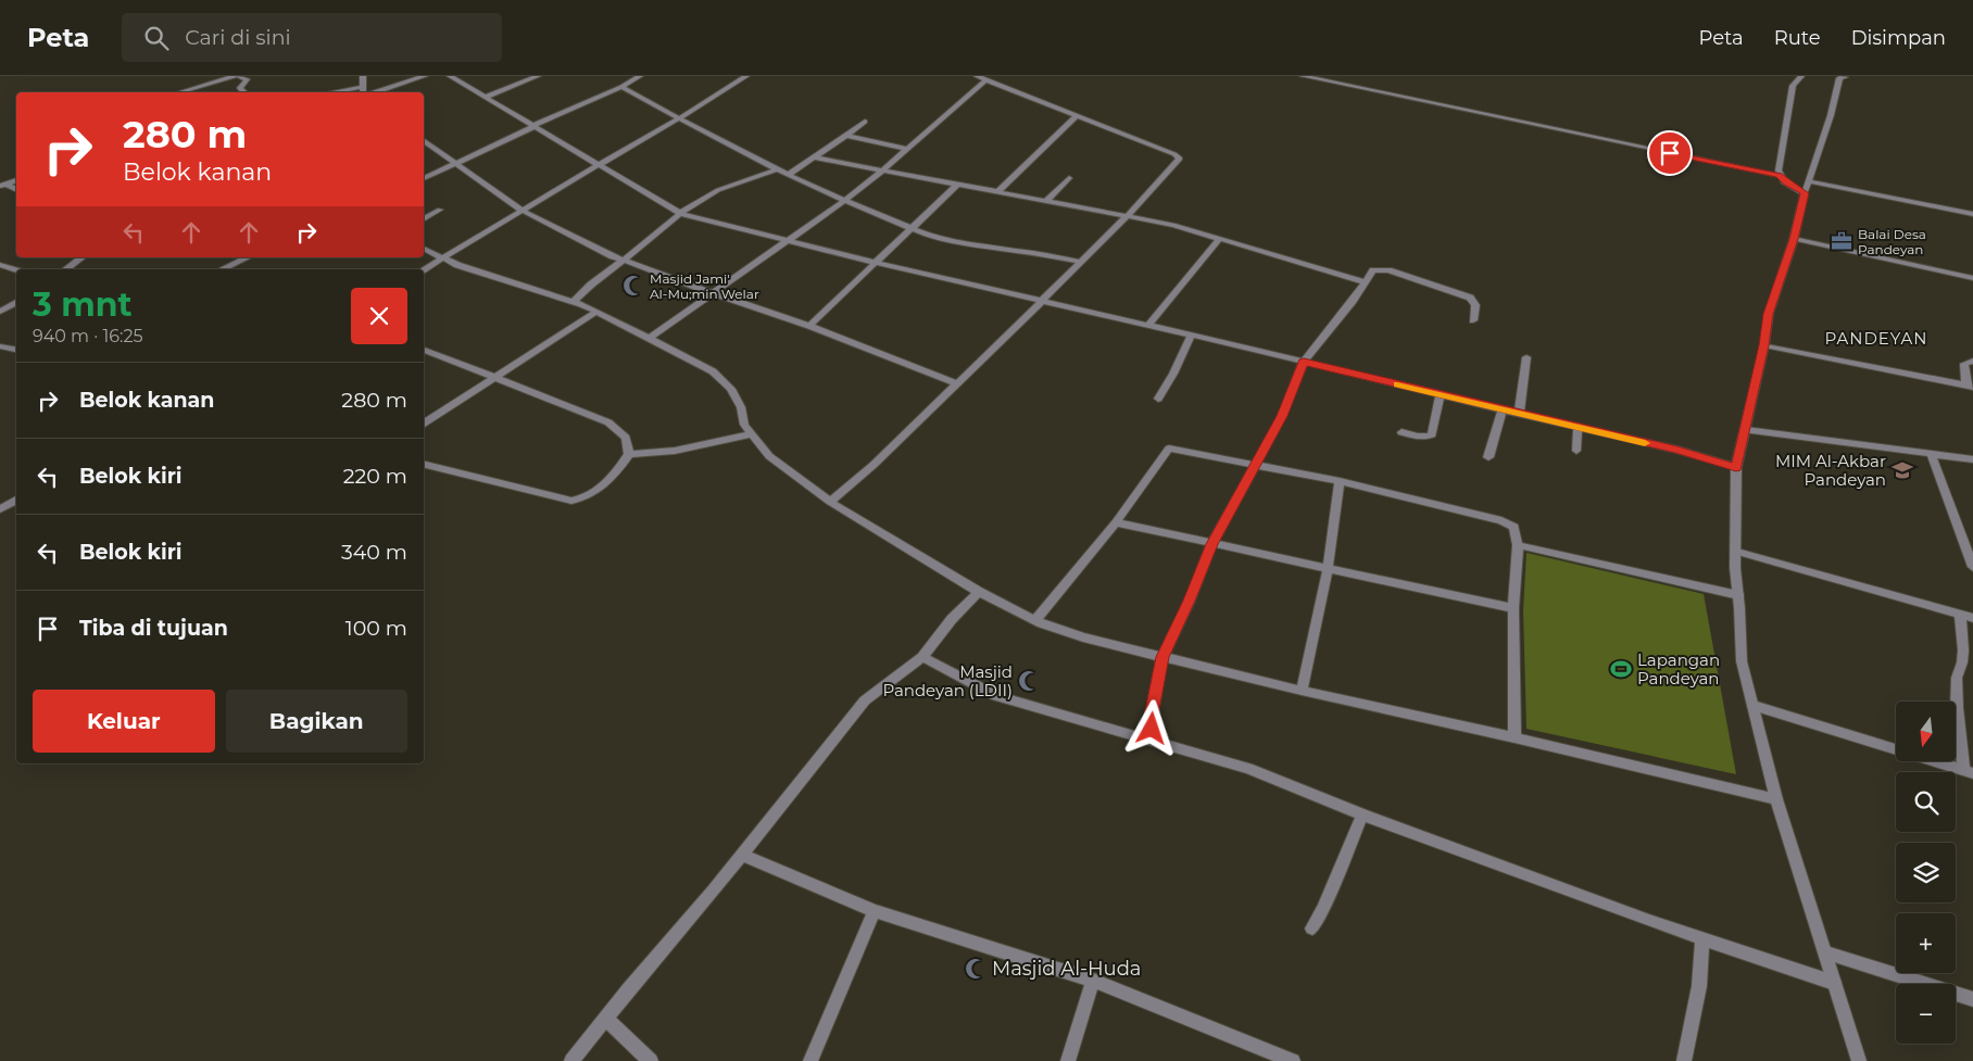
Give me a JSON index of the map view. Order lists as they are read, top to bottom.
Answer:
{
  "districts": ["PANDEYAN"],
  "places": {
    "office": ["Balai Desa Pandeyan"],
    "mosque": ["Masjid Jami' Al-Mu;min Welar", "Masjid Pandeyan (LDII)", "Masjid Al-Huda"],
    "school or university": ["MIM Al-Akbar Pandeyan"],
    "sports": ["Lapangan Pandeyan"]
  },
  "north": "bottom",
  "page": {
    "header": "Peta",
    "search": "Cari di sini",
    "nav": ["Peta", "Rute", "Disimpan"],
    "turn": ["280 m", "Belok kanan"],
    "heading": ["3 mnt", "940 m · 16:25"],
    "list": [
      {
        "name": "Belok kanan",
        "value": "280 m"
      },
      {
        "name": "Belok kiri",
        "value": "220 m"
      },
      {
        "name": "Belok kiri",
        "value": "340 m"
      },
      {
        "name": "Tiba di tujuan",
        "value": "100 m"
      }
    ],
    "buttons": ["Keluar", "Bagikan"],
    "map_buttons": ["+", "−"]
  }
}
